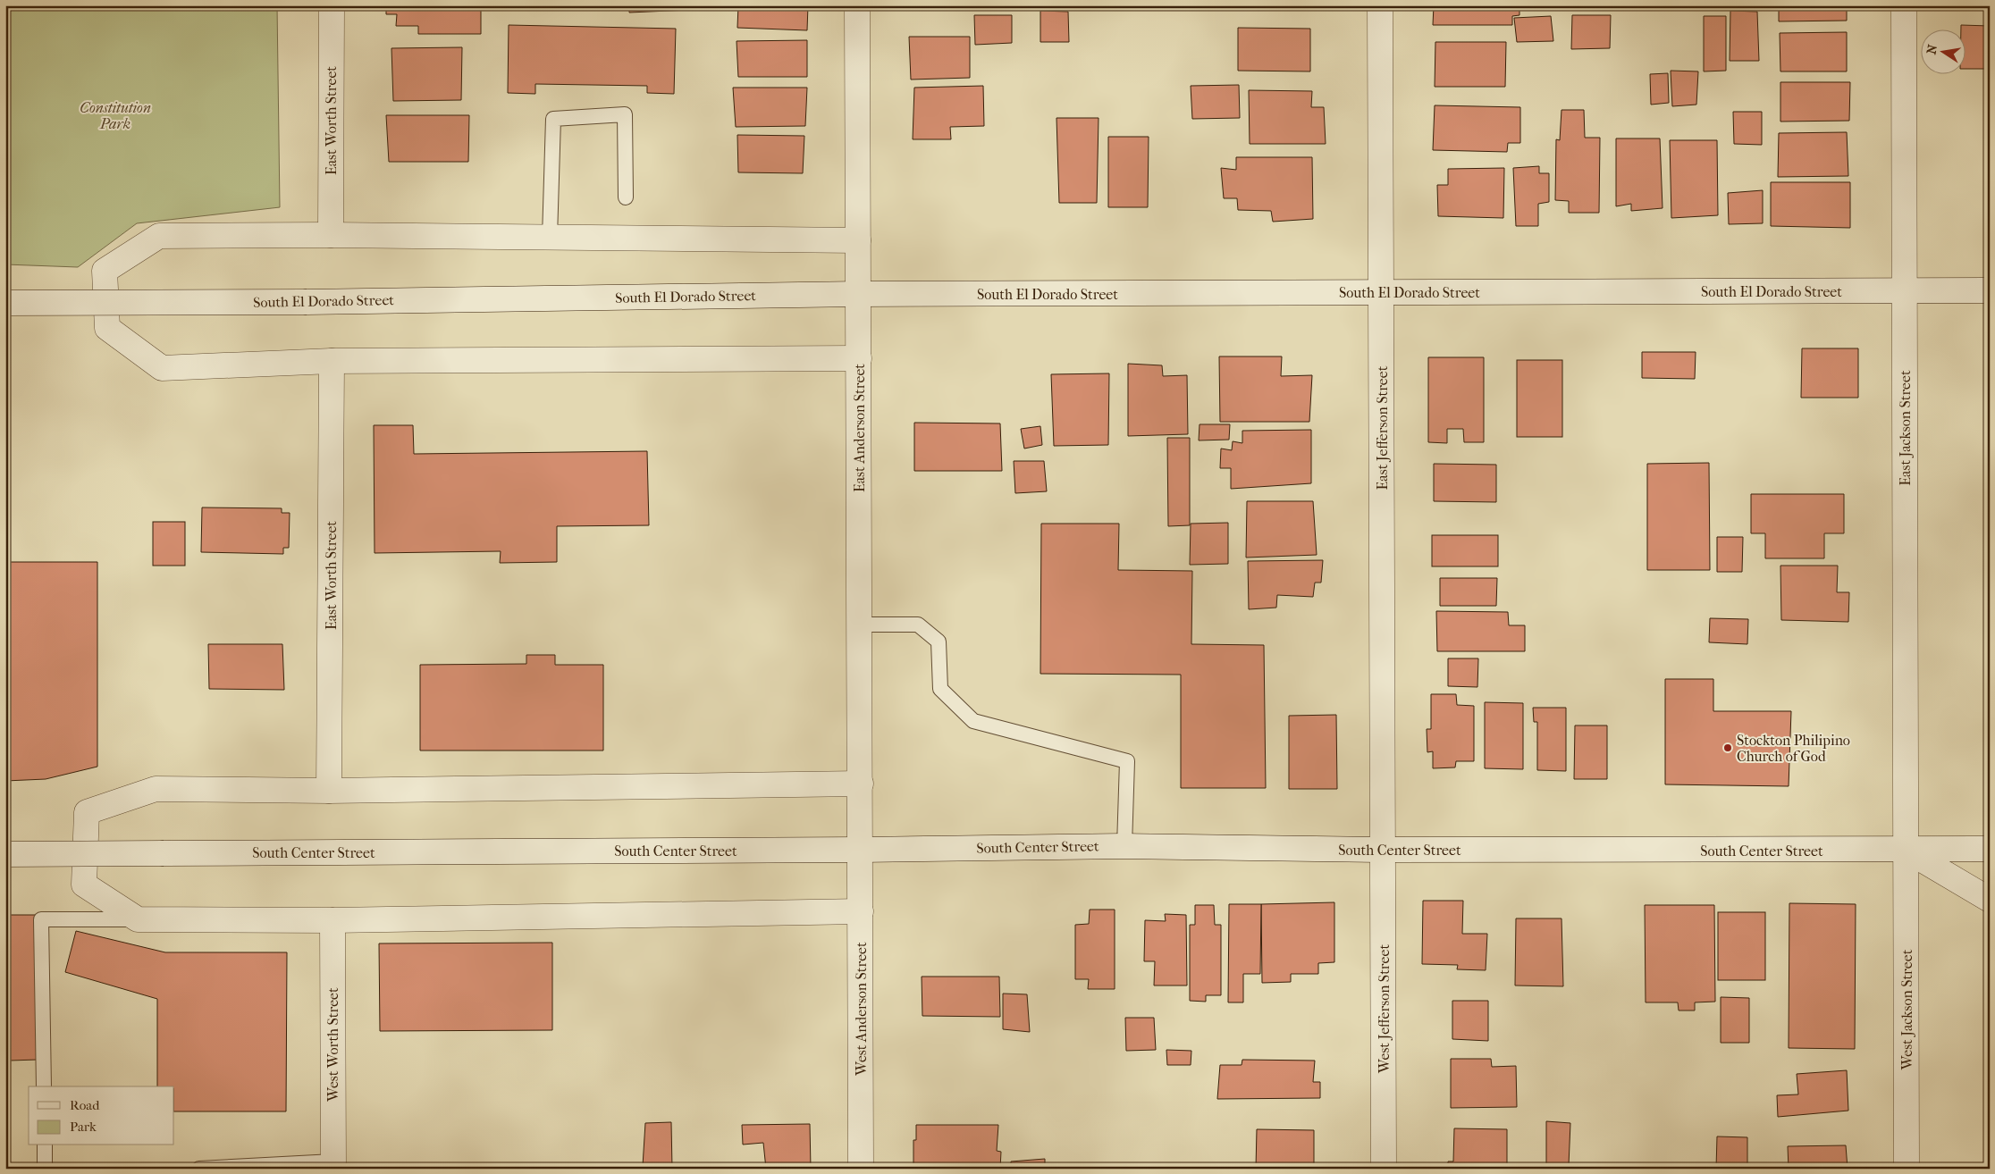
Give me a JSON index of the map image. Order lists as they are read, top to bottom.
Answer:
{
  "streets": {
    "street": [
      "East Worth Street",
      "South El Dorado Street",
      "East Anderson Street",
      "East Jefferson Street",
      "East Jackson Street",
      "South Center Street",
      "West Anderson Street",
      "West Jefferson Street",
      "West Jackson Street",
      "West Worth Street"
    ]
  },
  "crossings": [
    ["South El Dorado Street", "East Anderson Street"],
    ["South El Dorado Street", "East Jefferson Street"],
    ["South El Dorado Street", "East Jackson Street"],
    ["East Anderson Street", "South Center Street"],
    ["East Anderson Street", "West Anderson Street"],
    ["East Jefferson Street", "South Center Street"],
    ["East Jefferson Street", "West Jefferson Street"],
    ["East Jackson Street", "South Center Street"],
    ["East Jackson Street", "West Jackson Street"],
    ["South Center Street", "West Anderson Street"],
    ["South Center Street", "West Jefferson Street"],
    ["South Center Street", "West Jackson Street"]
  ],
  "parks": ["Constitution Park"],
  "places": ["Stockton Philipino Church of God"],
  "legend": ["Road", "Park"],
  "north": "left"
}
